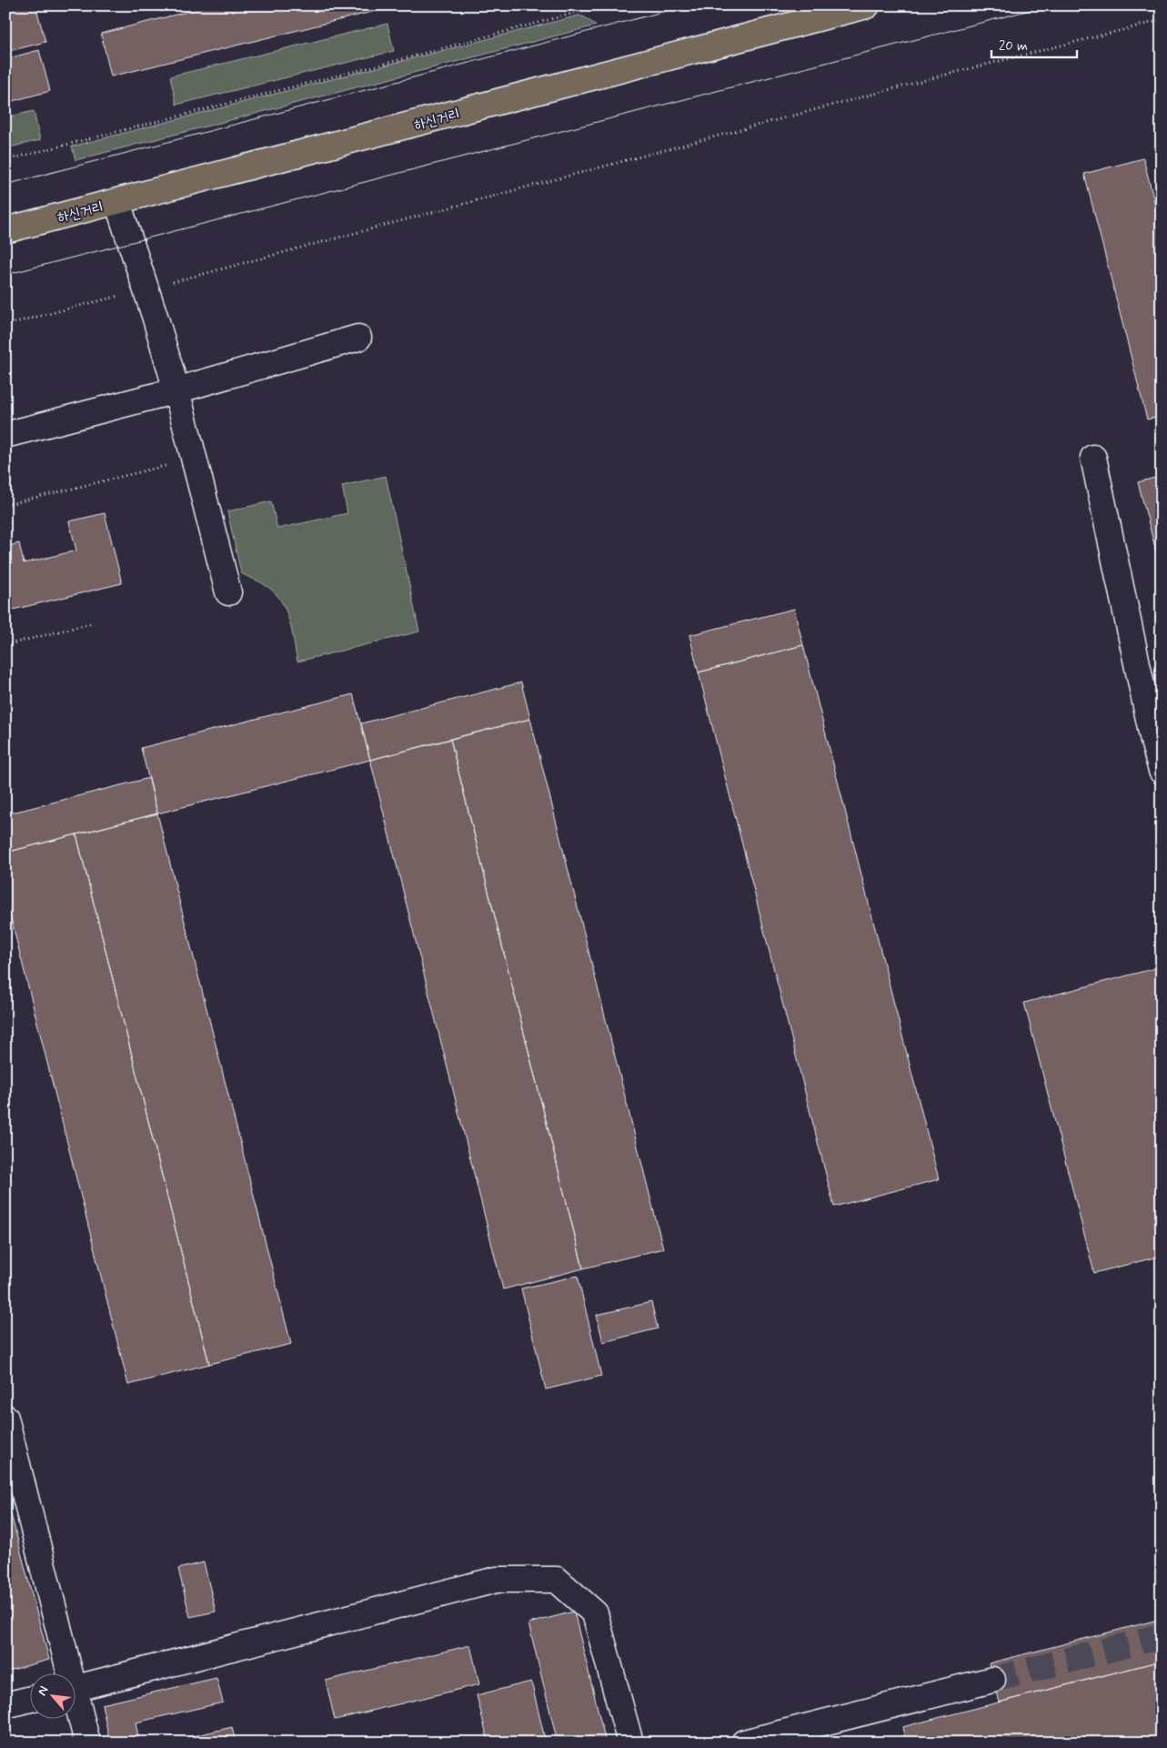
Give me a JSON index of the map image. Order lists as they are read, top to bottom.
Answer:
{
  "streets": {
    "main road": ["하신거리"]
  },
  "scale_bar": "20 m",
  "north": "top left"
}
